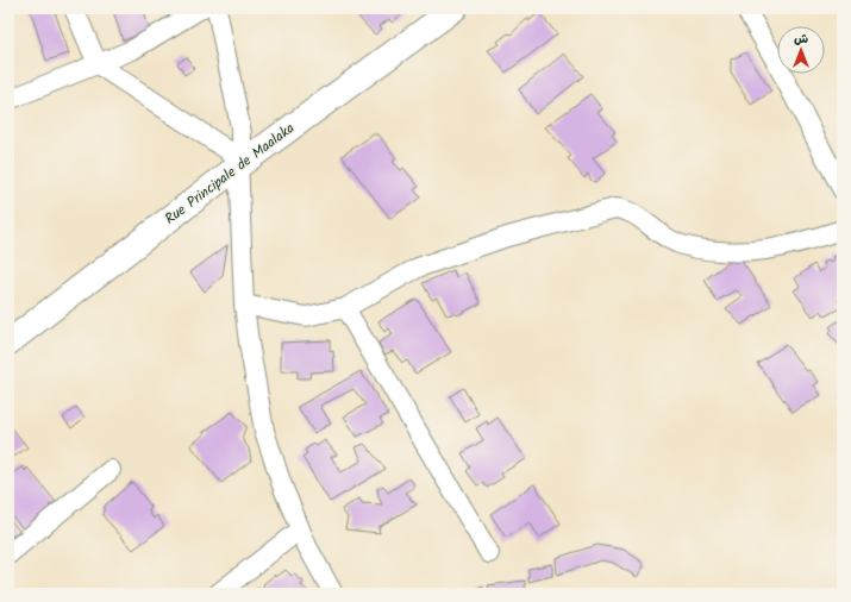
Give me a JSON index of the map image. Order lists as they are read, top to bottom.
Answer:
{
  "streets": {
    "main road": ["Rue Principale de Maalaka"]
  },
  "north": "top"
}
